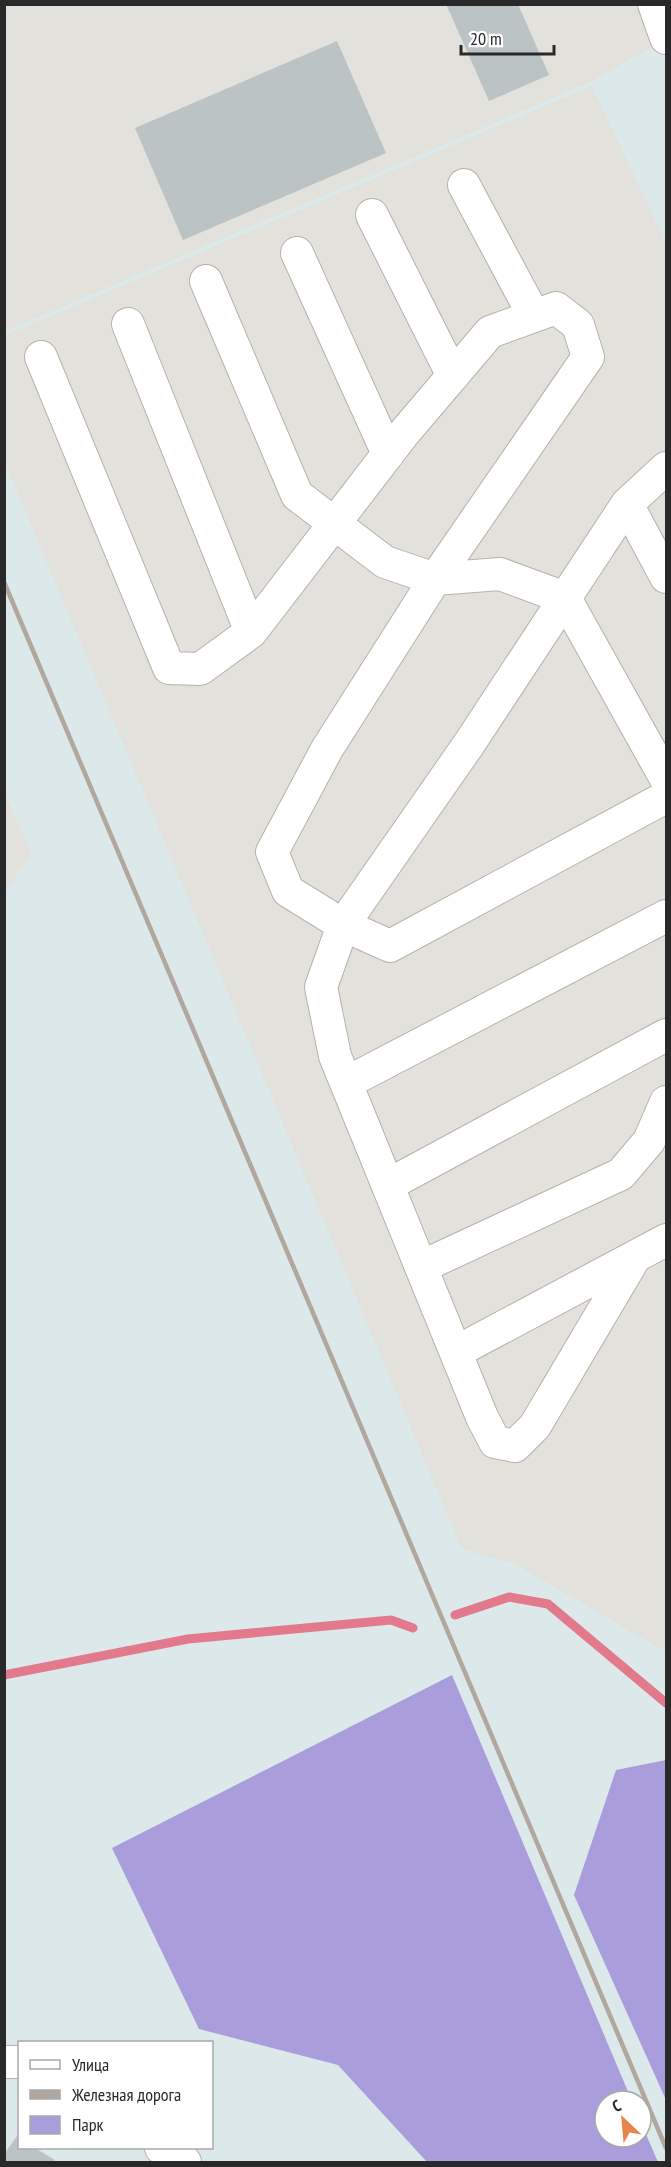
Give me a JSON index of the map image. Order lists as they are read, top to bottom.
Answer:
{
  "legend": ["Улица", "Железная дорога", "Парк"],
  "scale_bar": "20 m",
  "north": "top left"
}
